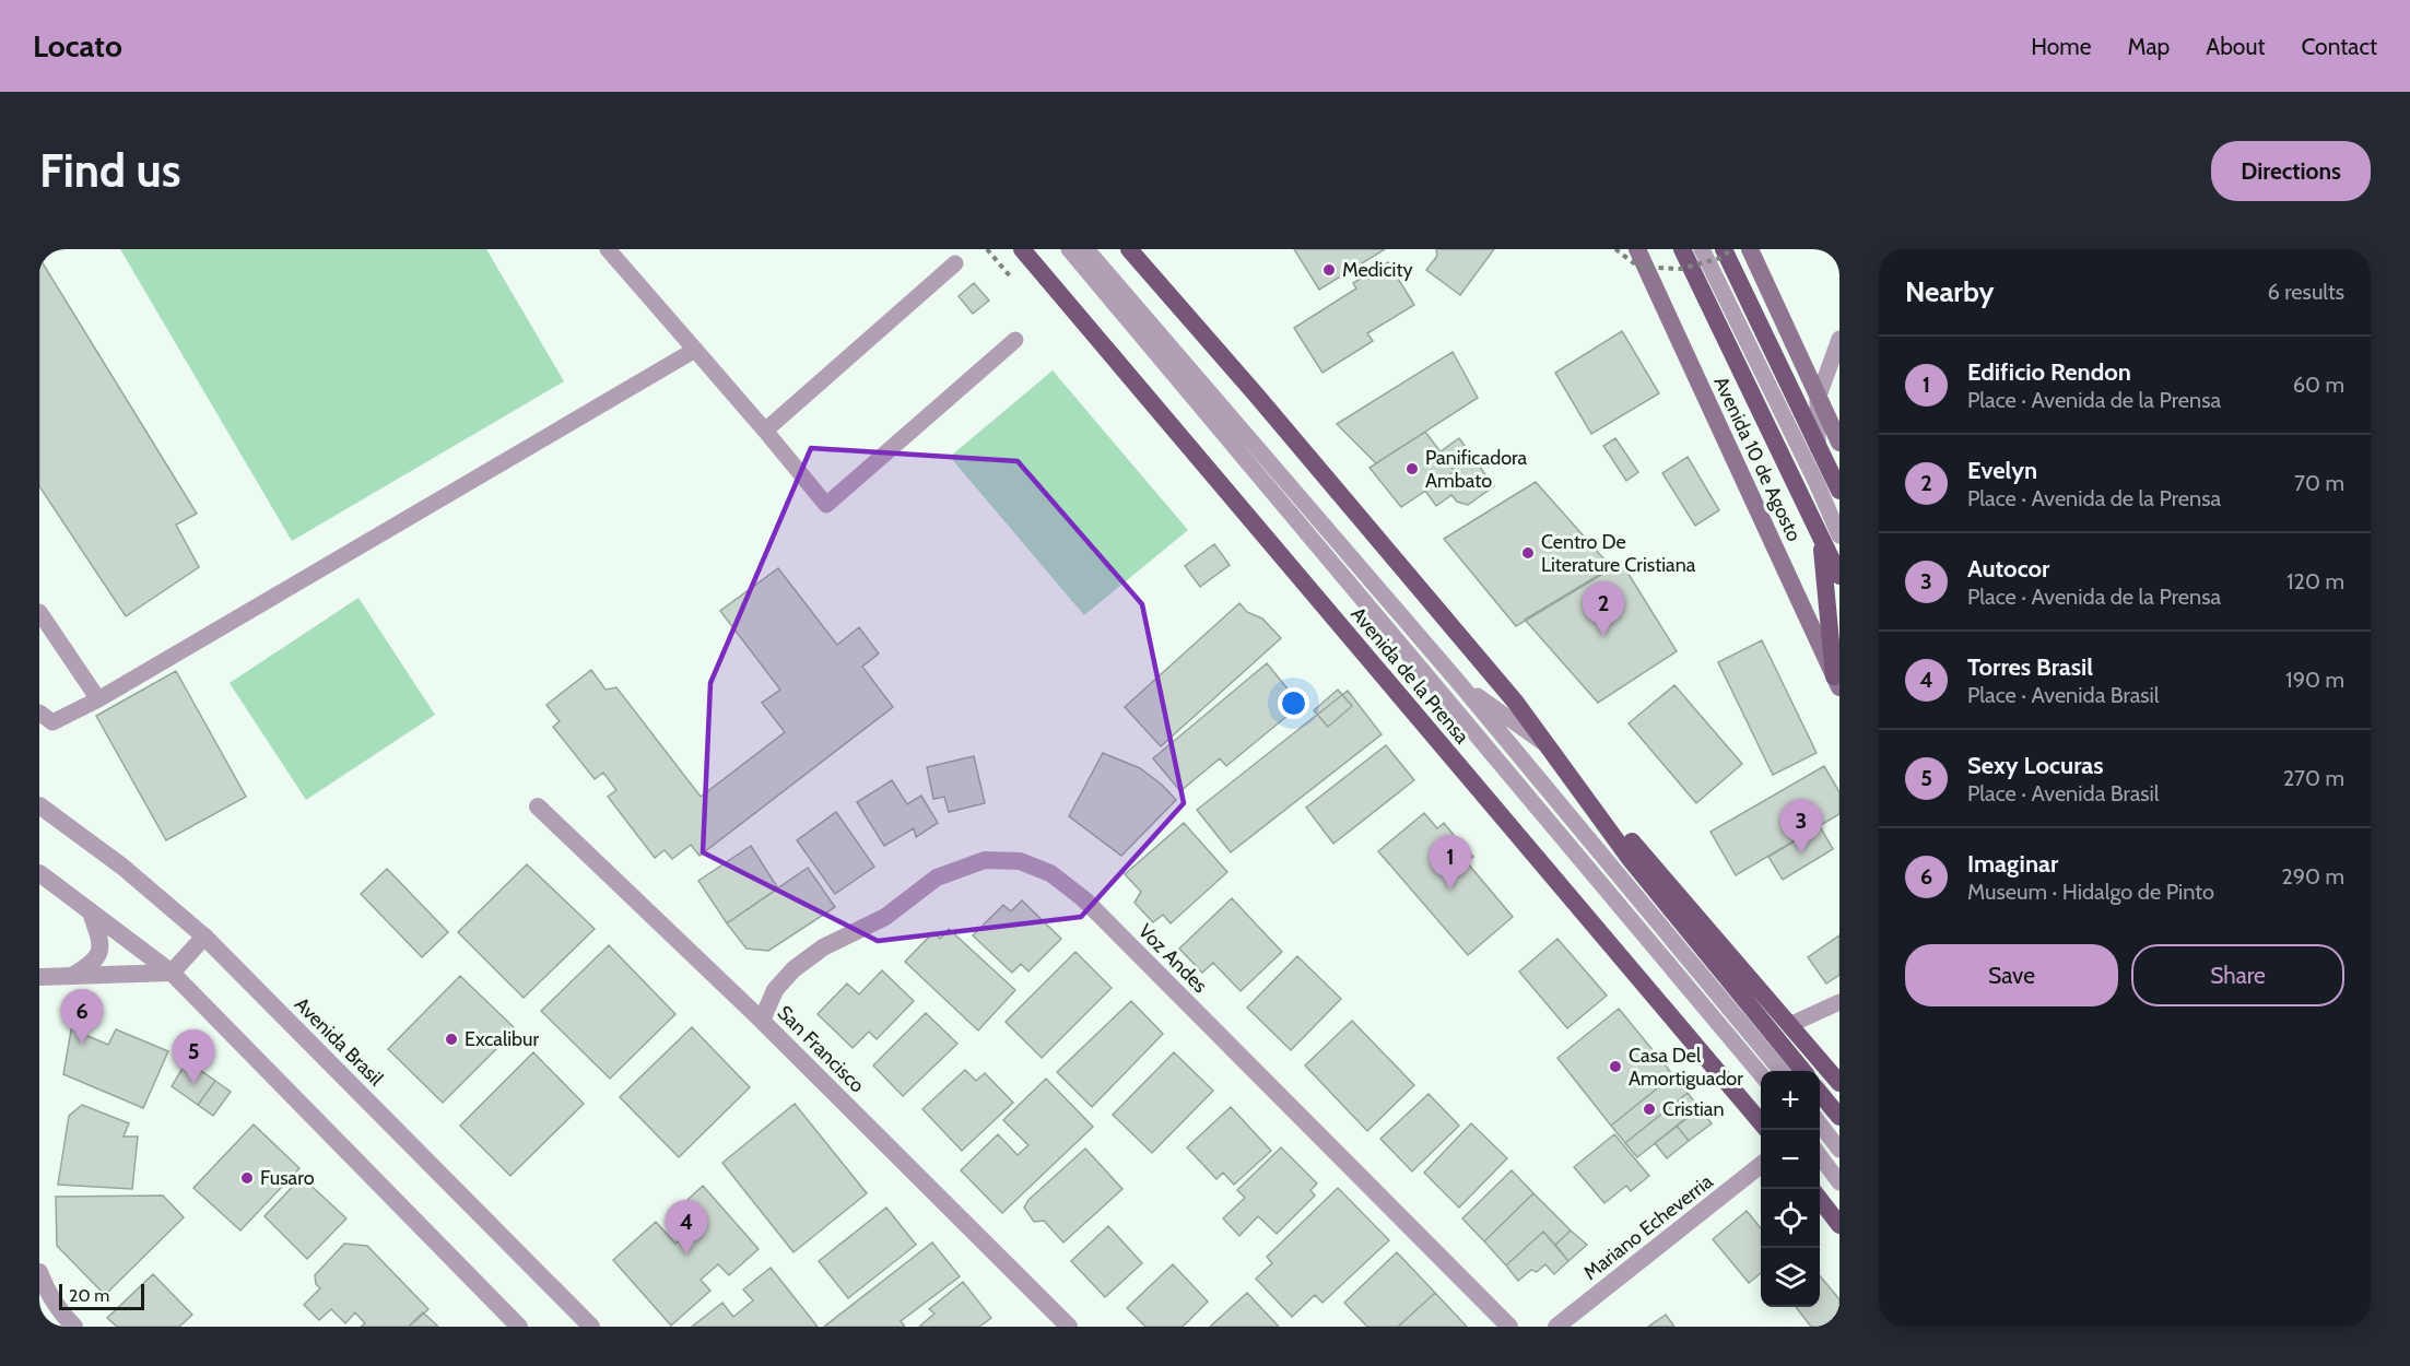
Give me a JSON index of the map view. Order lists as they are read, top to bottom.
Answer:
{
  "streets": {
    "main road": ["Avenida 10 de Agosto", "Avenida de la Prensa"],
    "street": [
      "Voz Andes",
      "Avenida Brasil",
      "San Francisco",
      "Mariano Echeverria"
    ]
  },
  "crossings": [
    ["Voz Andes", "San Francisco"]
  ],
  "places": [
    "Medicity",
    "Panificadora Ambato",
    "Centro De Literature Cristiana",
    "Excalibur",
    "Casa Del Amortiguador",
    "Cristian",
    "Fusaro"
  ],
  "scale_bar": "20 m",
  "page": {
    "header": "Locato",
    "nav": [
      "Home",
      "Map",
      "About",
      "Contact"
    ],
    "buttons": [
      "Directions",
      ["Save", "Share"]
    ],
    "title": "Find us",
    "heading": ["Nearby", "6 results"],
    "list": [
      {
        "mark": "1",
        "name": "Edificio Rendon",
        "note": "Place · Avenida de la Prensa",
        "value": "60 m"
      },
      {
        "mark": "2",
        "name": "Evelyn",
        "note": "Place · Avenida de la Prensa",
        "value": "70 m"
      },
      {
        "mark": "3",
        "name": "Autocor",
        "note": "Place · Avenida de la Prensa",
        "value": "120 m"
      },
      {
        "mark": "4",
        "name": "Torres Brasil",
        "note": "Place · Avenida Brasil",
        "value": "190 m"
      },
      {
        "mark": "5",
        "name": "Sexy Locuras",
        "note": "Place · Avenida Brasil",
        "value": "270 m"
      },
      {
        "mark": "6",
        "name": "Imaginar",
        "note": "Museum · Hidalgo de Pinto",
        "value": "290 m"
      }
    ],
    "pins": [
      "2",
      "3",
      "1",
      "6",
      "5",
      "4"
    ],
    "map_buttons": ["+", "−"],
    "scale": "20 m"
  }
}
